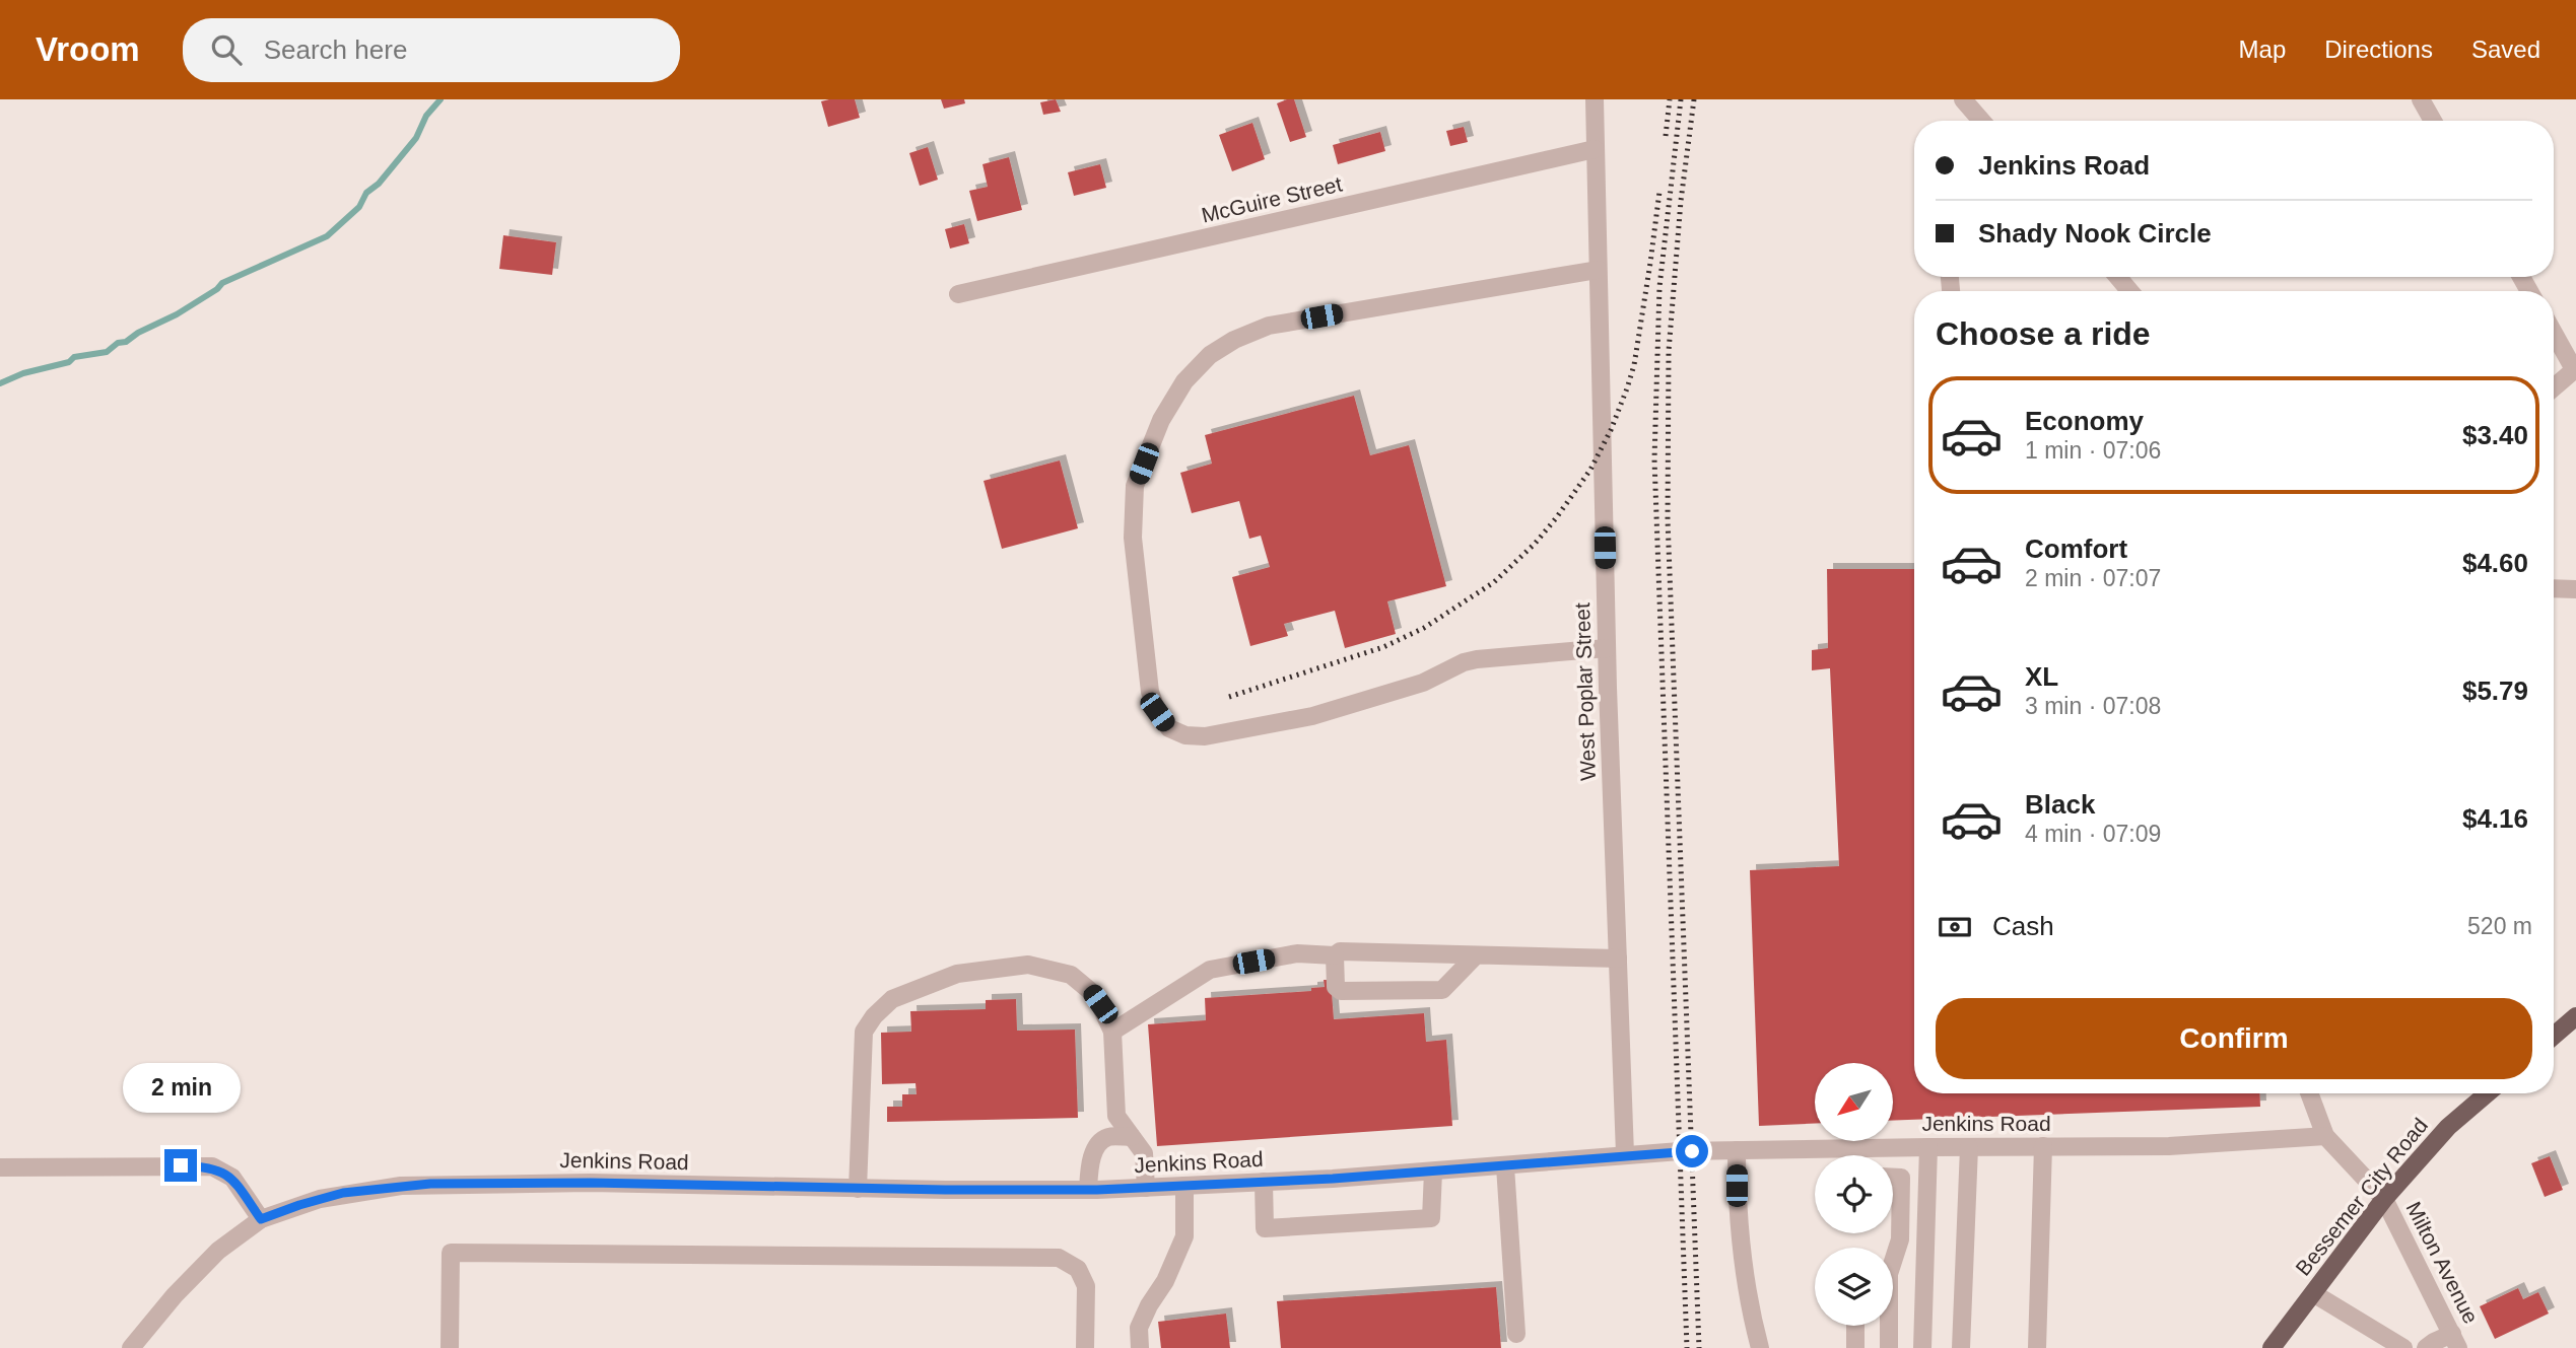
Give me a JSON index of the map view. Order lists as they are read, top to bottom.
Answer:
{
  "streets": {
    "main road": ["Bessemer City Road"],
    "street": [
      "McGuire Street",
      "West Poplar Street",
      "Jenkins Road",
      "Milton Avenue"
    ]
  },
  "crossings": [
    ["McGuire Street", "West Poplar Street"],
    ["West Poplar Street", "Jenkins Road"],
    ["Jenkins Road", "Milton Avenue"],
    ["Bessemer City Road", "Milton Avenue"]
  ],
  "north": "bottom left",
  "page": {
    "header": "Vroom",
    "search": "Search here",
    "nav": ["Map", "Directions", "Saved"],
    "banner": ["Jenkins Road", "Shady Nook Circle"],
    "heading": "Choose a ride",
    "list": [
      {
        "name": "Economy",
        "note": "1 min · 07:06",
        "value": "$3.40"
      },
      {
        "name": "Comfort",
        "note": "2 min · 07:07",
        "value": "$4.60"
      },
      {
        "name": "XL",
        "note": "3 min · 07:08",
        "value": "$5.79"
      },
      {
        "name": "Black",
        "note": "4 min · 07:09",
        "value": "$4.16"
      }
    ],
    "pay": ["Cash", "520 m"],
    "buttons": "Confirm",
    "bubble": "2 min"
  }
}
